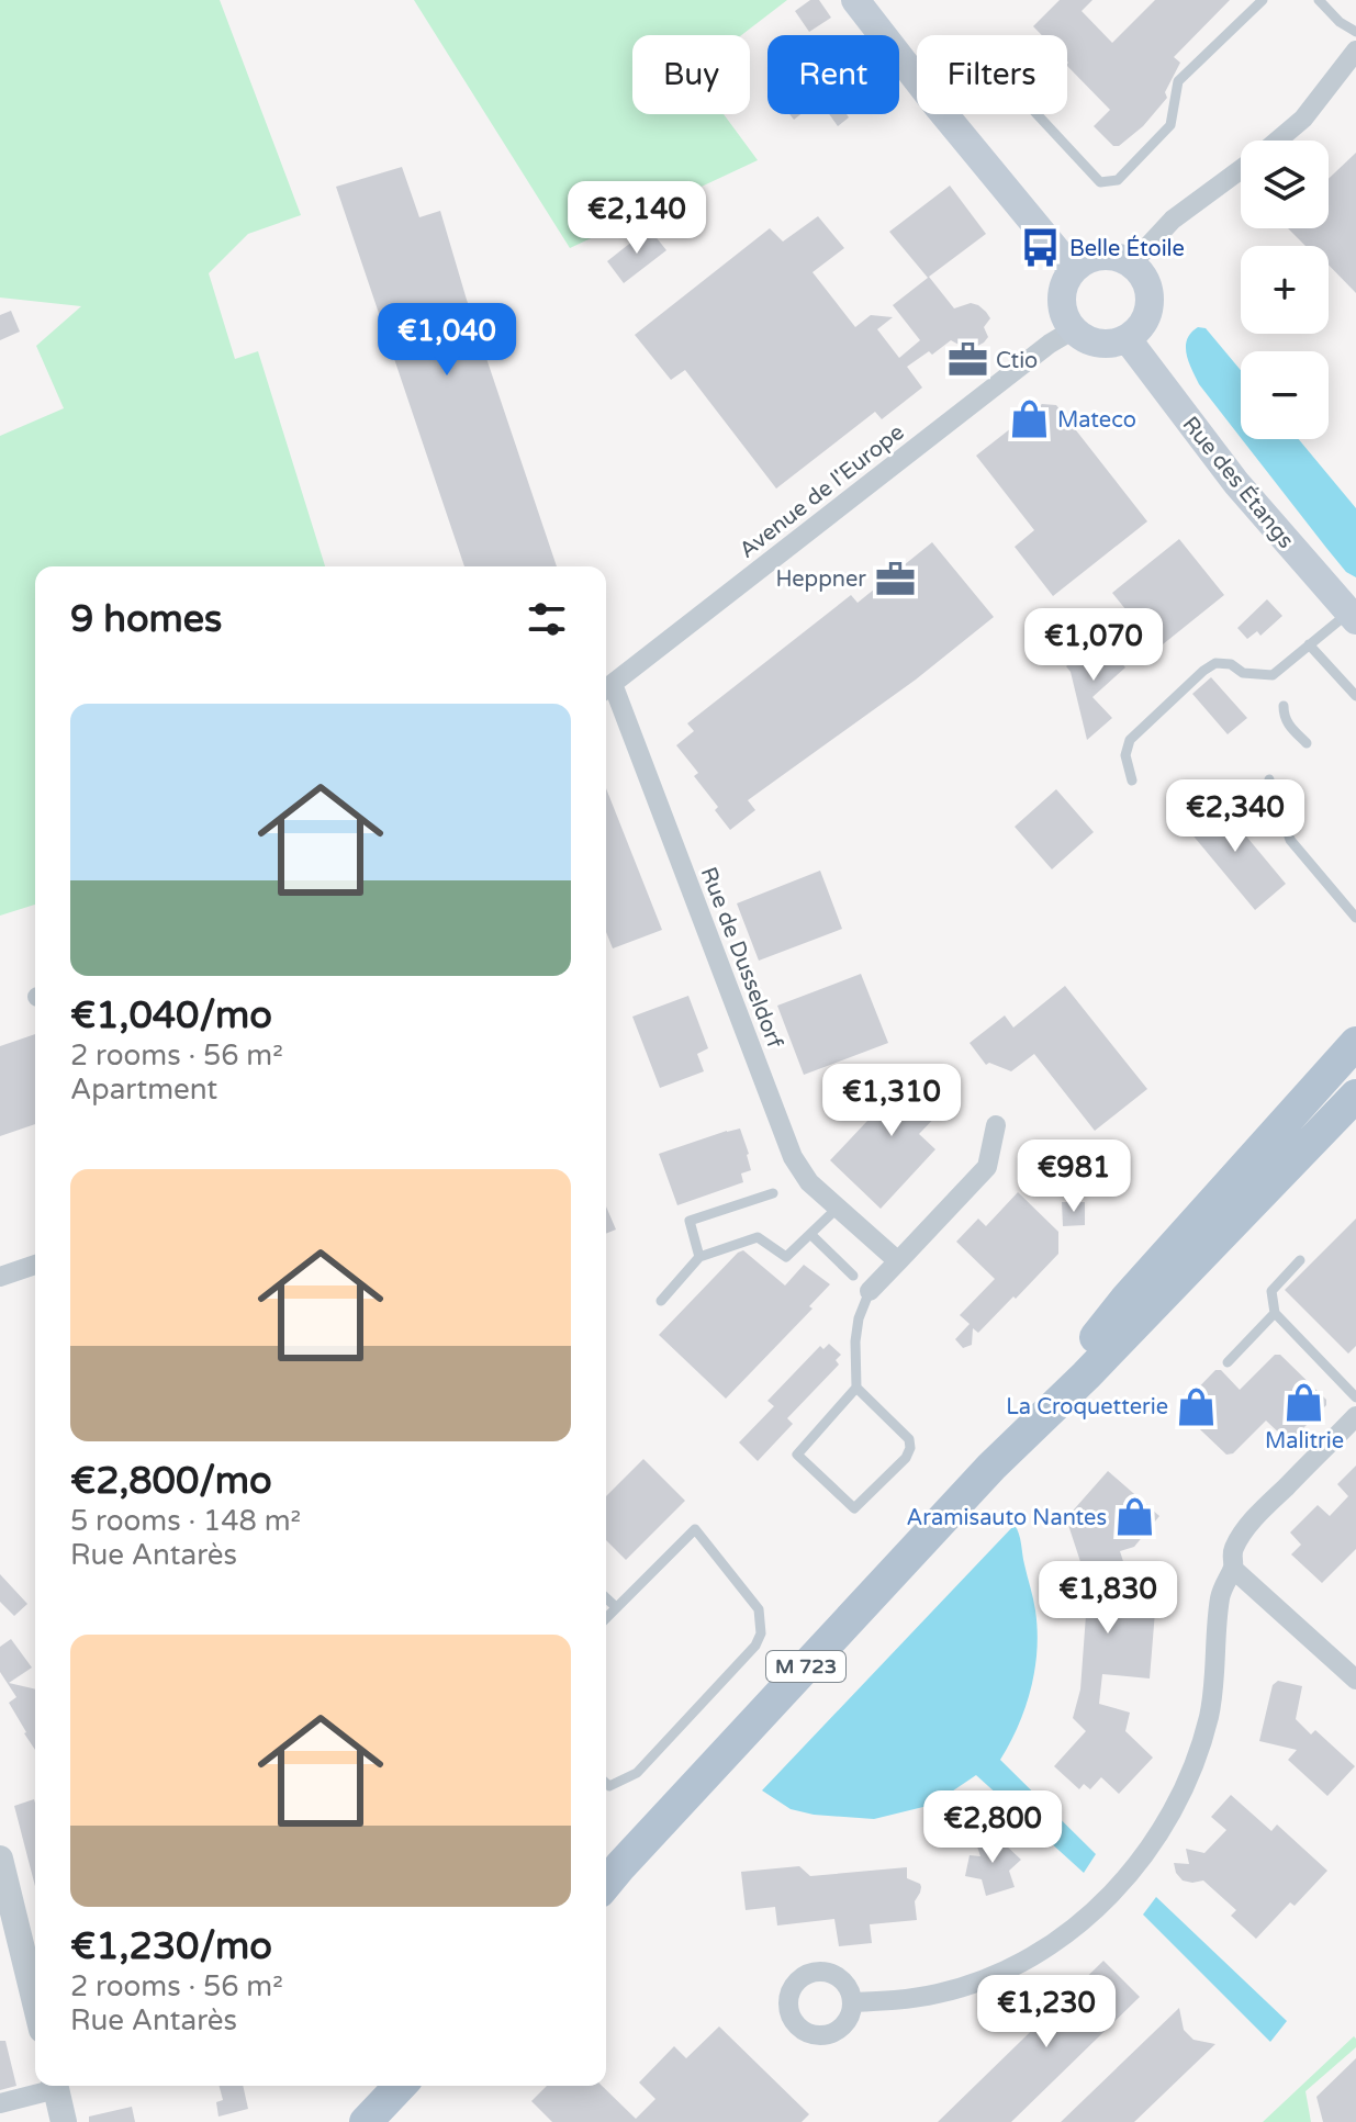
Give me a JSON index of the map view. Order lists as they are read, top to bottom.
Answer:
{
  "streets": {
    "main road": ["Rue des Étangs", "M 723"],
    "street": ["Avenue de l'Europe", "Rue de Dusseldorf"]
  },
  "crossings": [
    ["Rue des Étangs", "Avenue de l'Europe"],
    ["Avenue de l'Europe", "Rue de Dusseldorf"]
  ],
  "places": {
    "bus stop": ["Belle Étoile"],
    "office": ["Ctio", "Heppner"],
    "shop": [
      "Mateco",
      "Malitrie",
      "La Croquetterie",
      "Aramisauto Nantes"
    ]
  },
  "page": {
    "chip": ["Buy", "Rent", "Filters"],
    "map_buttons": ["+", "−"],
    "price": [
      "€2,140",
      "€1,040",
      "€1,070",
      "€2,340",
      "€1,310",
      "€981",
      "€1,830",
      "€2,800",
      "€1,230"
    ],
    "heading": "9 homes",
    "list": [
      {
        "name": "€1,040/mo",
        "note": "2 rooms · 56 m² · Apartment"
      },
      {
        "name": "€2,800/mo",
        "note": "5 rooms · 148 m² · Rue Antarès"
      },
      {
        "name": "€1,230/mo",
        "note": "2 rooms · 56 m² · Rue Antarès"
      }
    ]
  }
}
